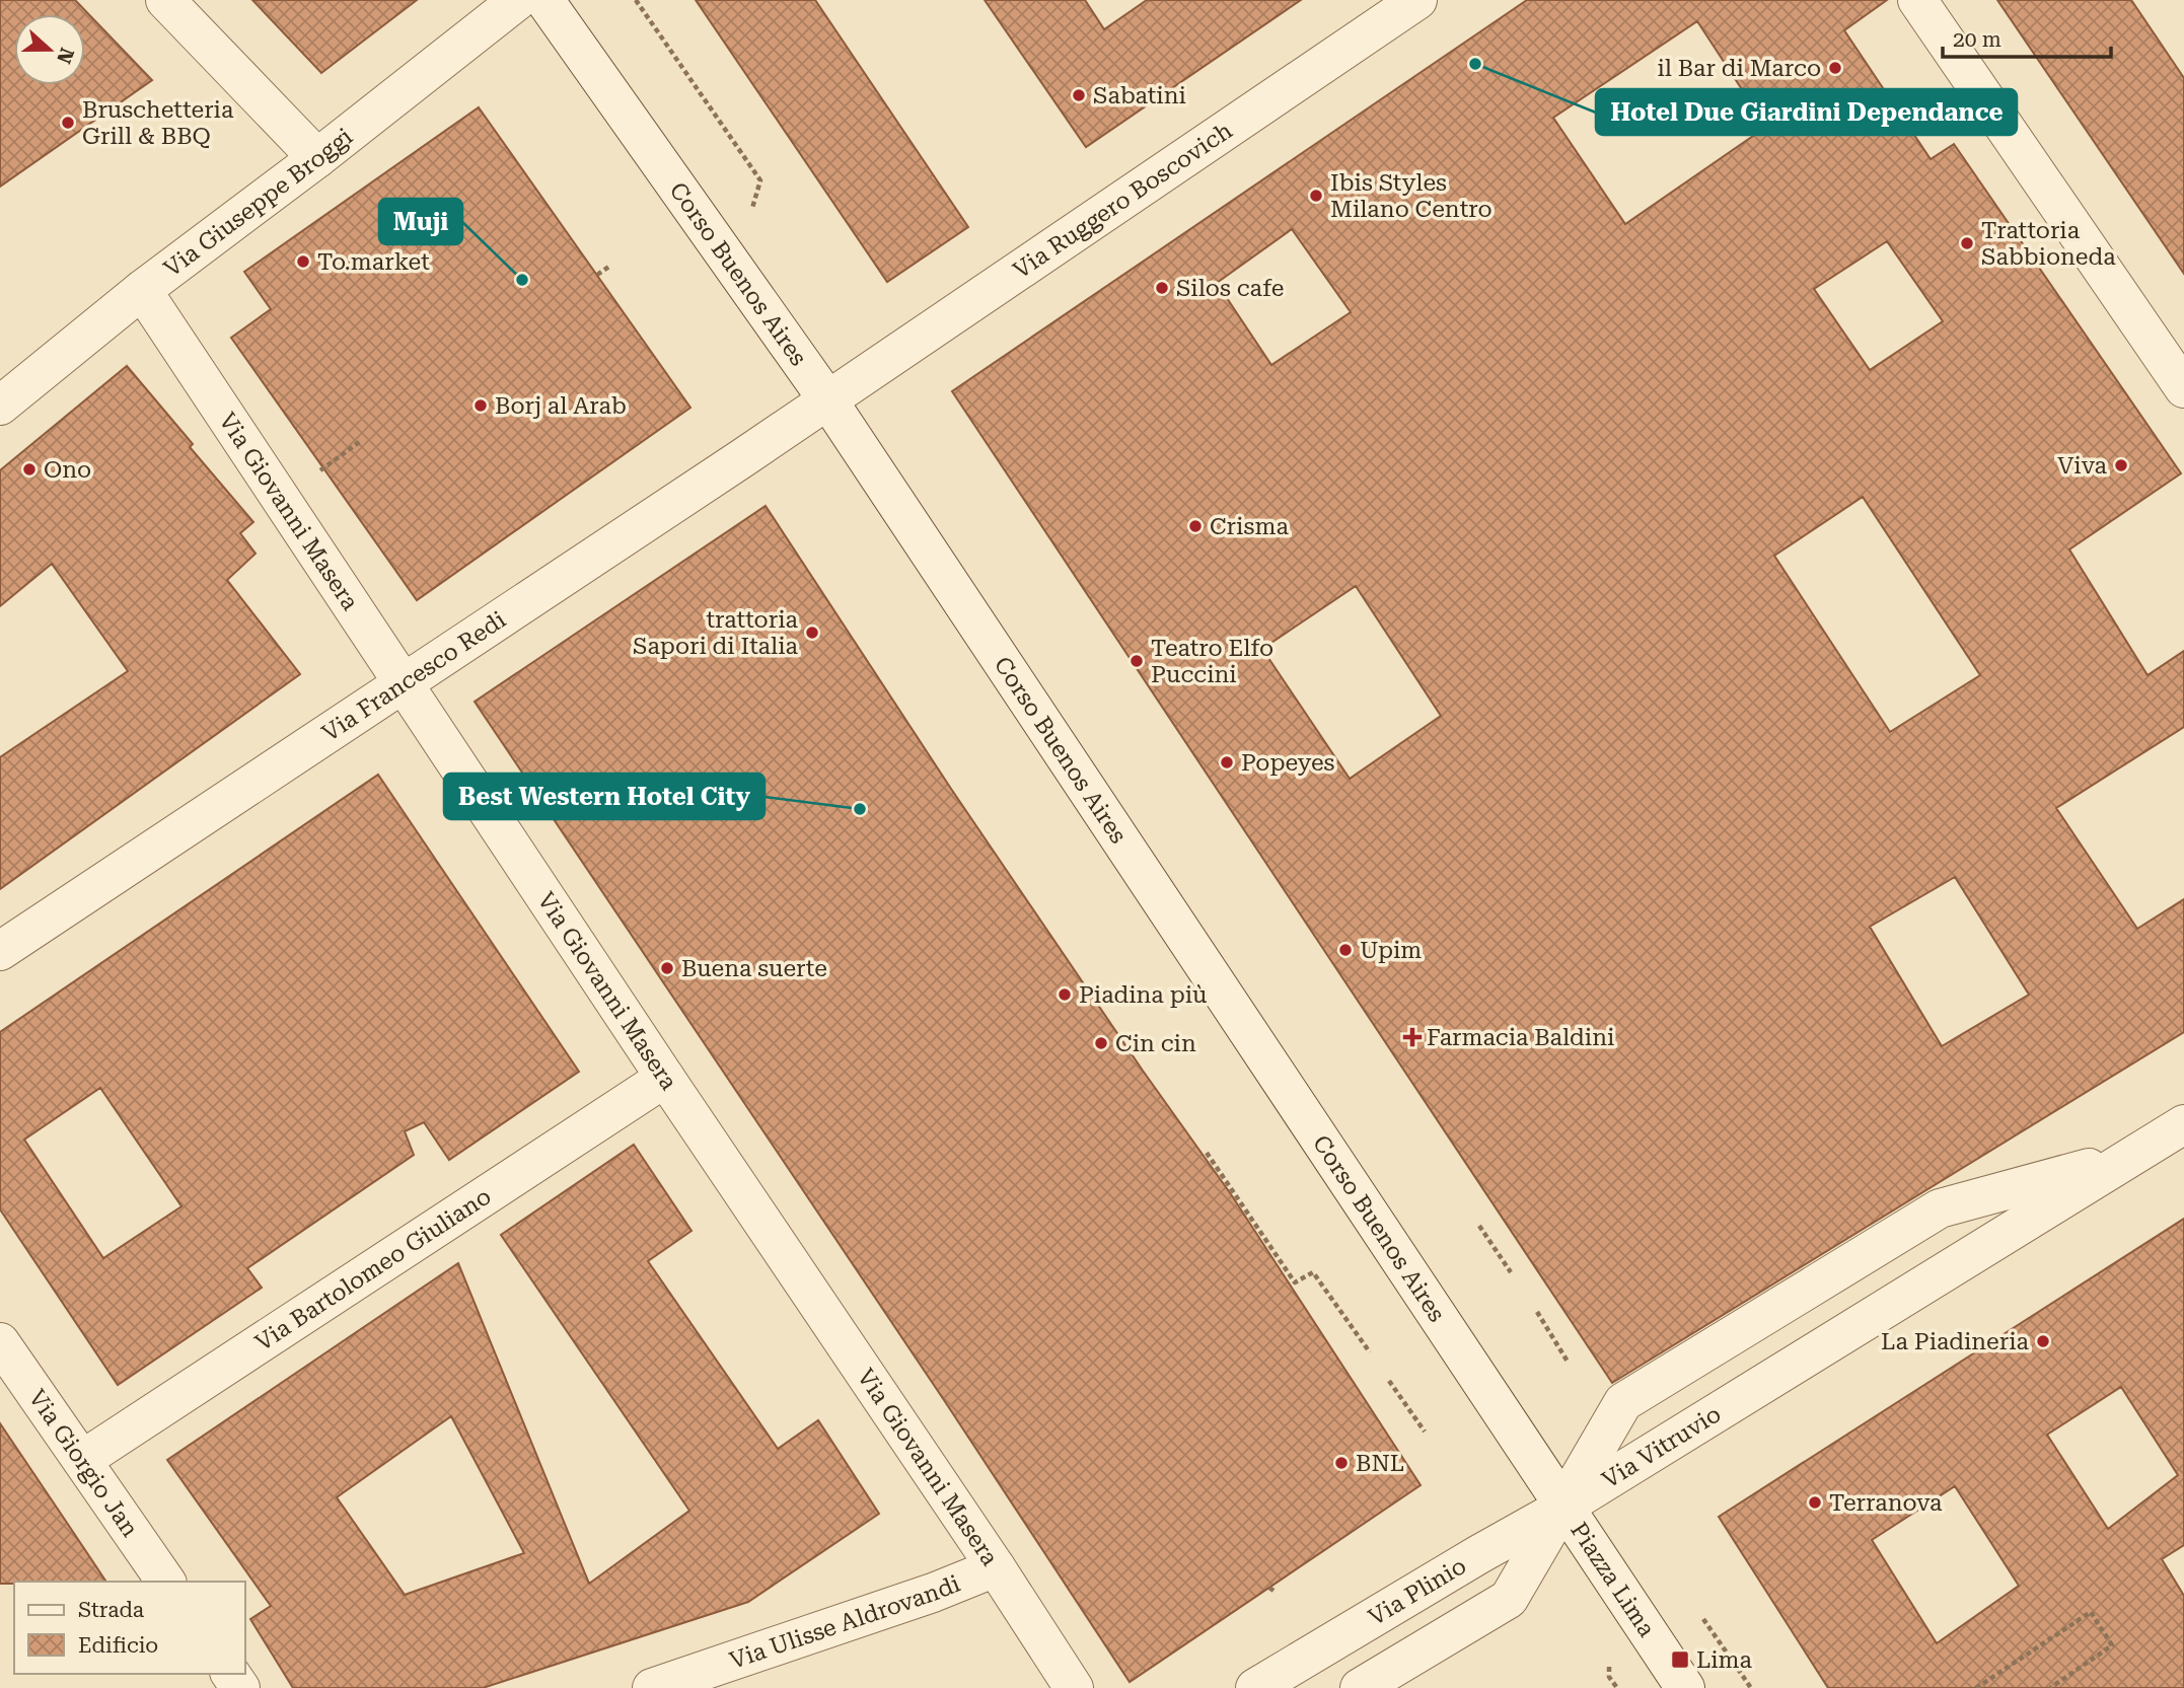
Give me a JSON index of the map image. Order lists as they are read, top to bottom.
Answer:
{
  "streets": {
    "street": [
      "Via Ruggero Boscovich",
      "Via Giuseppe Broggi",
      "Corso Buenos Aires",
      "Via Giovanni Masera",
      "Via Francesco Redi",
      "Via Bartolomeo Giuliano",
      "Via Vitruvio",
      "Via Giorgio Jan",
      "Piazza Lima",
      "Via Plinio",
      "Via Ulisse Aldrovandi"
    ]
  },
  "crossings": [
    ["Via Ruggero Boscovich", "Corso Buenos Aires"],
    ["Via Ruggero Boscovich", "Via Francesco Redi"],
    ["Via Giuseppe Broggi", "Via Giovanni Masera"],
    ["Corso Buenos Aires", "Via Francesco Redi"],
    ["Corso Buenos Aires", "Via Vitruvio"],
    ["Corso Buenos Aires", "Piazza Lima"],
    ["Corso Buenos Aires", "Via Plinio"],
    ["Via Giovanni Masera", "Via Francesco Redi"],
    ["Via Giovanni Masera", "Via Bartolomeo Giuliano"],
    ["Via Giovanni Masera", "Via Ulisse Aldrovandi"],
    ["Via Bartolomeo Giuliano", "Via Giorgio Jan"],
    ["Via Vitruvio", "Piazza Lima"],
    ["Via Vitruvio", "Via Plinio"],
    ["Piazza Lima", "Via Plinio"]
  ],
  "places": {
    "other": [
      "Hotel Due Giardini Dependance",
      "il Bar di Marco",
      "Sabatini",
      "Bruschetteria Grill & BBQ",
      "Ibis Styles Milano Centro",
      "Trattoria Sabbioneda",
      "To.market",
      "Muji",
      "Silos cafe",
      "Borj al Arab",
      "Viva",
      "Ono",
      "Crisma",
      "trattoria Sapori di Italia",
      "Teatro Elfo Puccini",
      "Popeyes",
      "Best Western Hotel City",
      "Upim",
      "Buena suerte",
      "Piadina più",
      "Cin cin",
      "La Piadineria",
      "BNL",
      "Terranova"
    ],
    "health": ["Farmacia Baldini"],
    "transit": ["Lima"]
  },
  "legend": ["Strada", "Edificio"],
  "scale_bar": "20 m",
  "north": "right"
}
